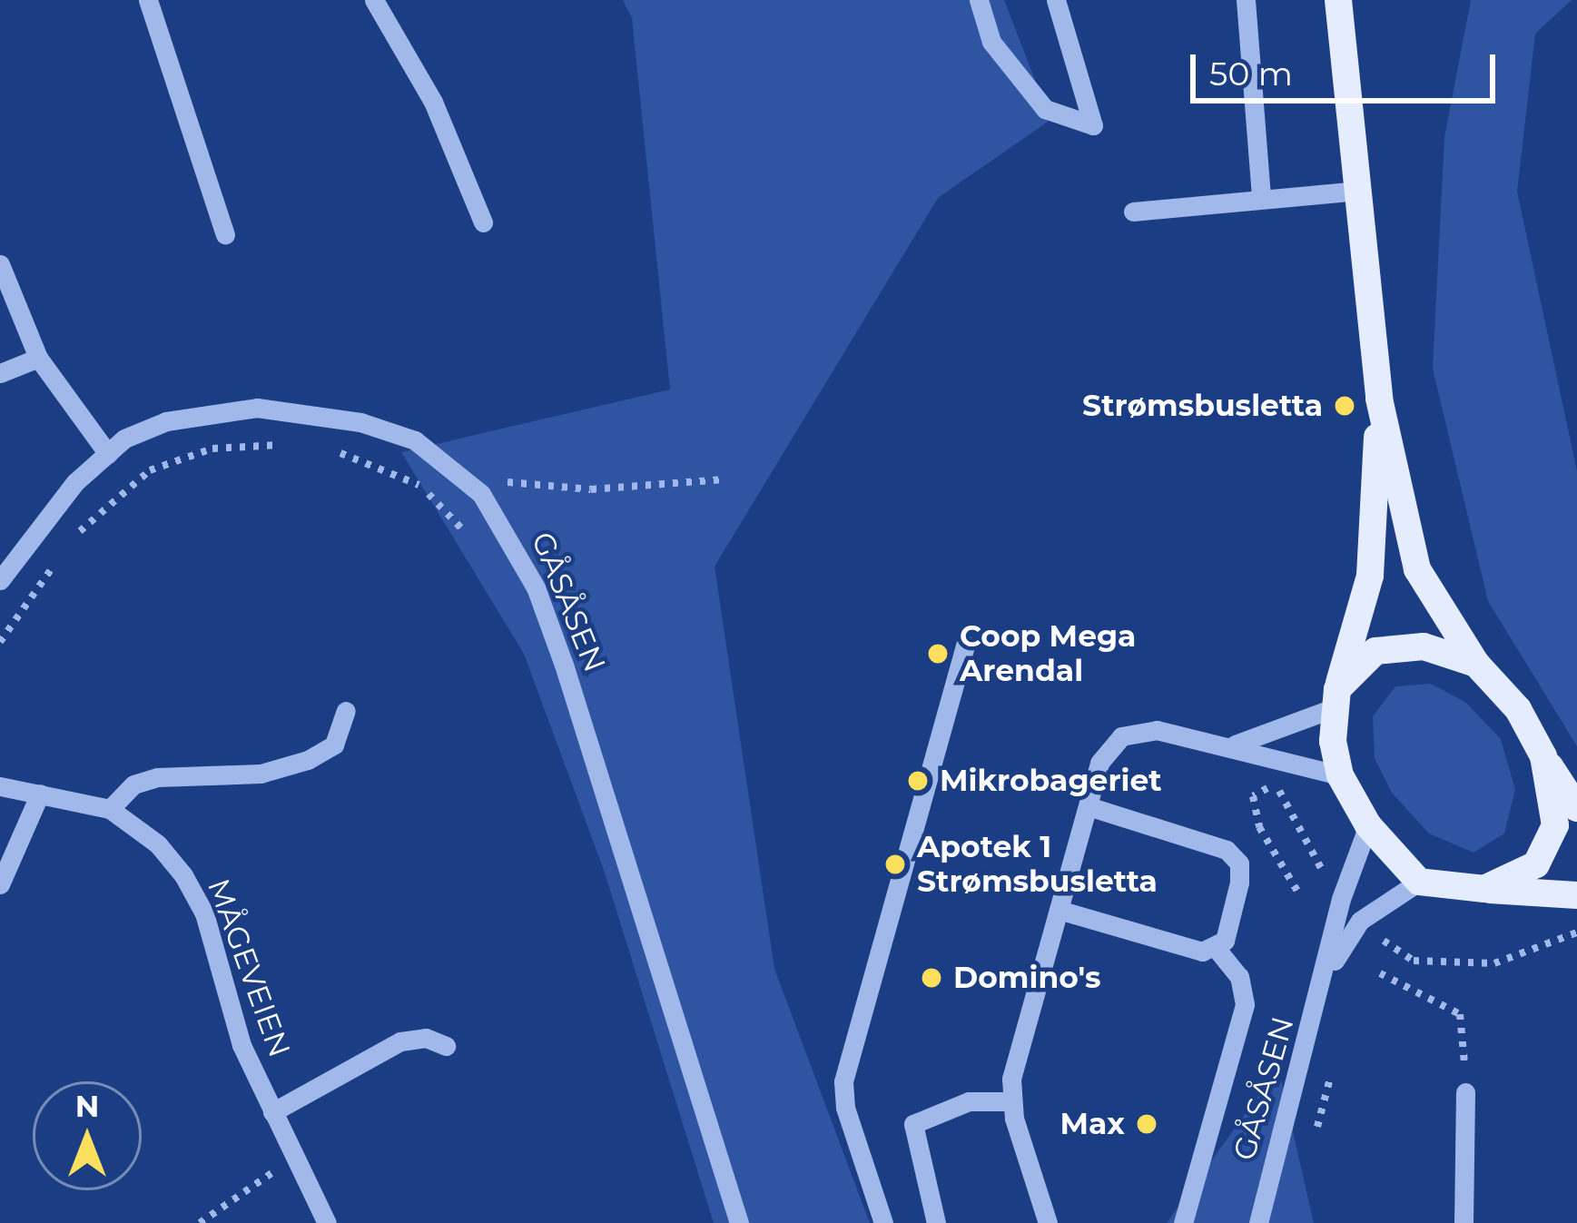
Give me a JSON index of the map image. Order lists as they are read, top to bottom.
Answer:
{
  "streets": {
    "street": ["GÅSÅSEN", "MÅGEVEIEN"]
  },
  "places": [
    "Strømsbusletta",
    "Coop Mega Arendal",
    "Mikrobageriet",
    "Apotek 1 Strømsbusletta",
    "Domino's",
    "Max"
  ],
  "scale_bar": "50 m",
  "north": "top"
}
